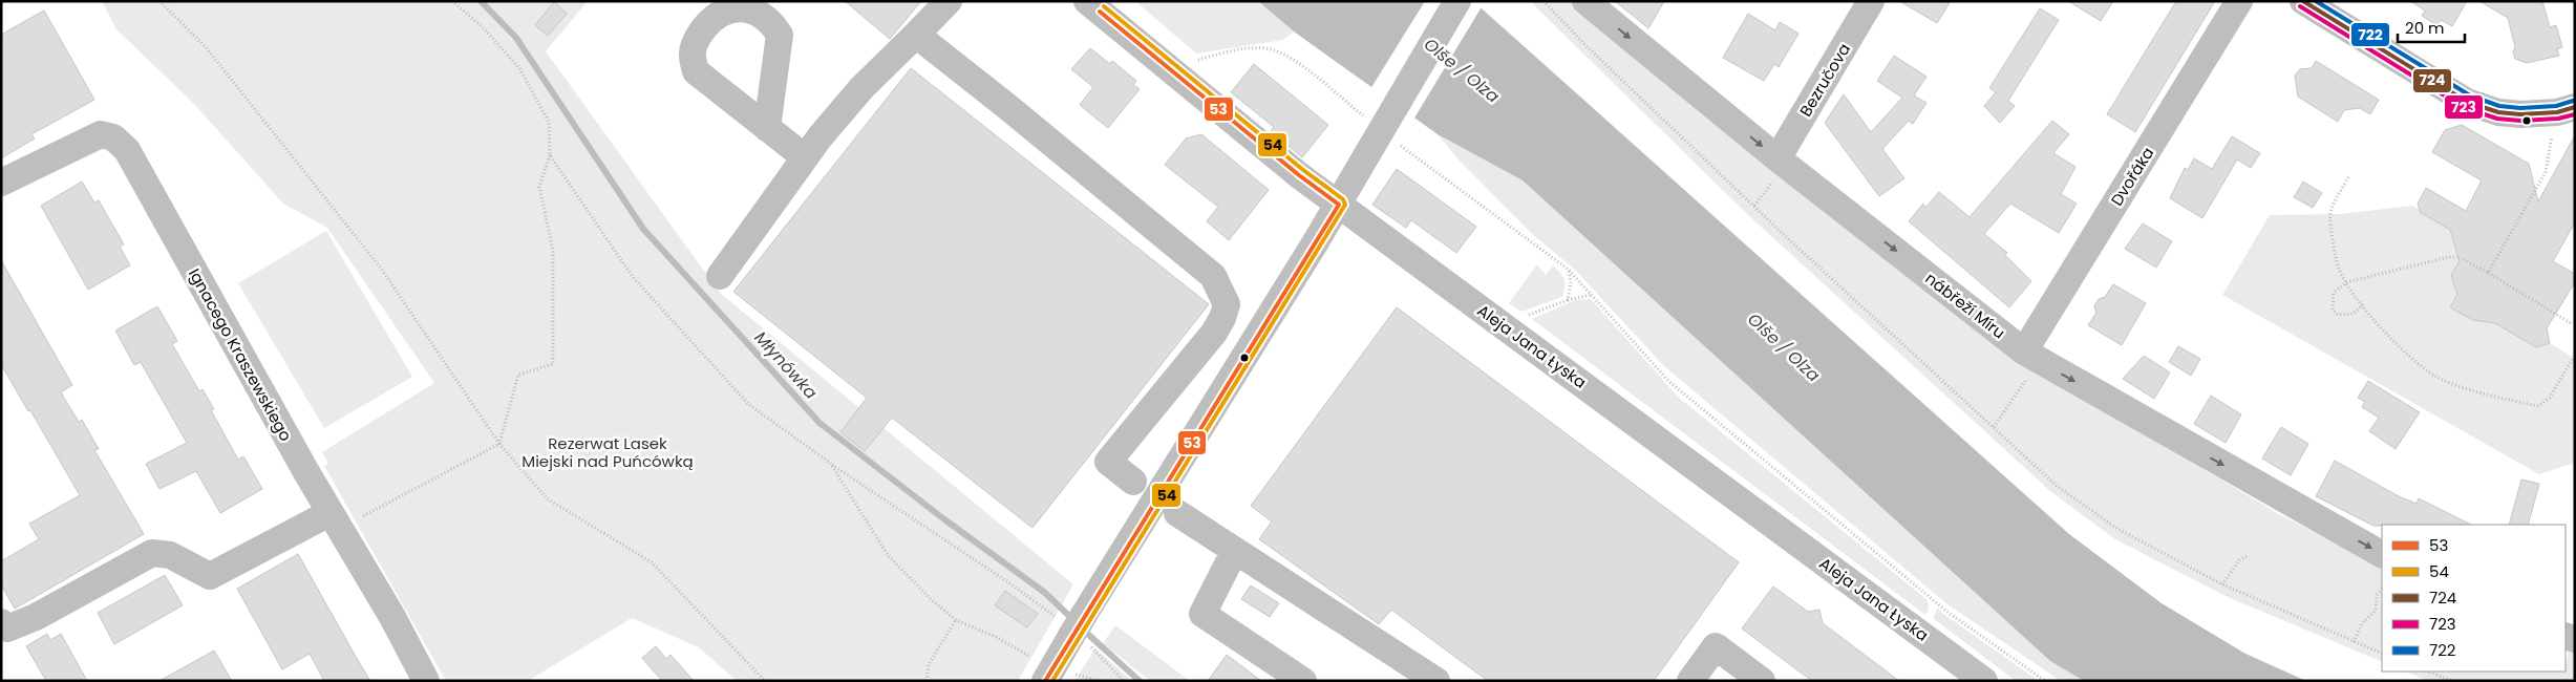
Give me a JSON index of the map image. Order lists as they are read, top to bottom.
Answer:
{
  "streets": {
    "street": [
      "Bezručova",
      "Dvořáka",
      "nábřeží Míru",
      "Aleja Jana Łyska",
      "Ignacego Kraszewskiego"
    ]
  },
  "crossings": [
    ["Bezručova", "nábřeží Míru"],
    ["Dvořáka", "nábřeží Míru"]
  ],
  "one_way": ["nábřeží Míru"],
  "water": ["Olše / Olza", "Młynówka"],
  "parks": ["Rezerwat Lasek Miejski nad Puńcówką"],
  "lines": [
    "transit line 724",
    "transit line 722",
    "transit line 54",
    "transit line 723",
    "transit line 53"
  ],
  "legend": [
    "53",
    "54",
    "724",
    "723",
    "722"
  ],
  "scale_bar": "20 m"
}
